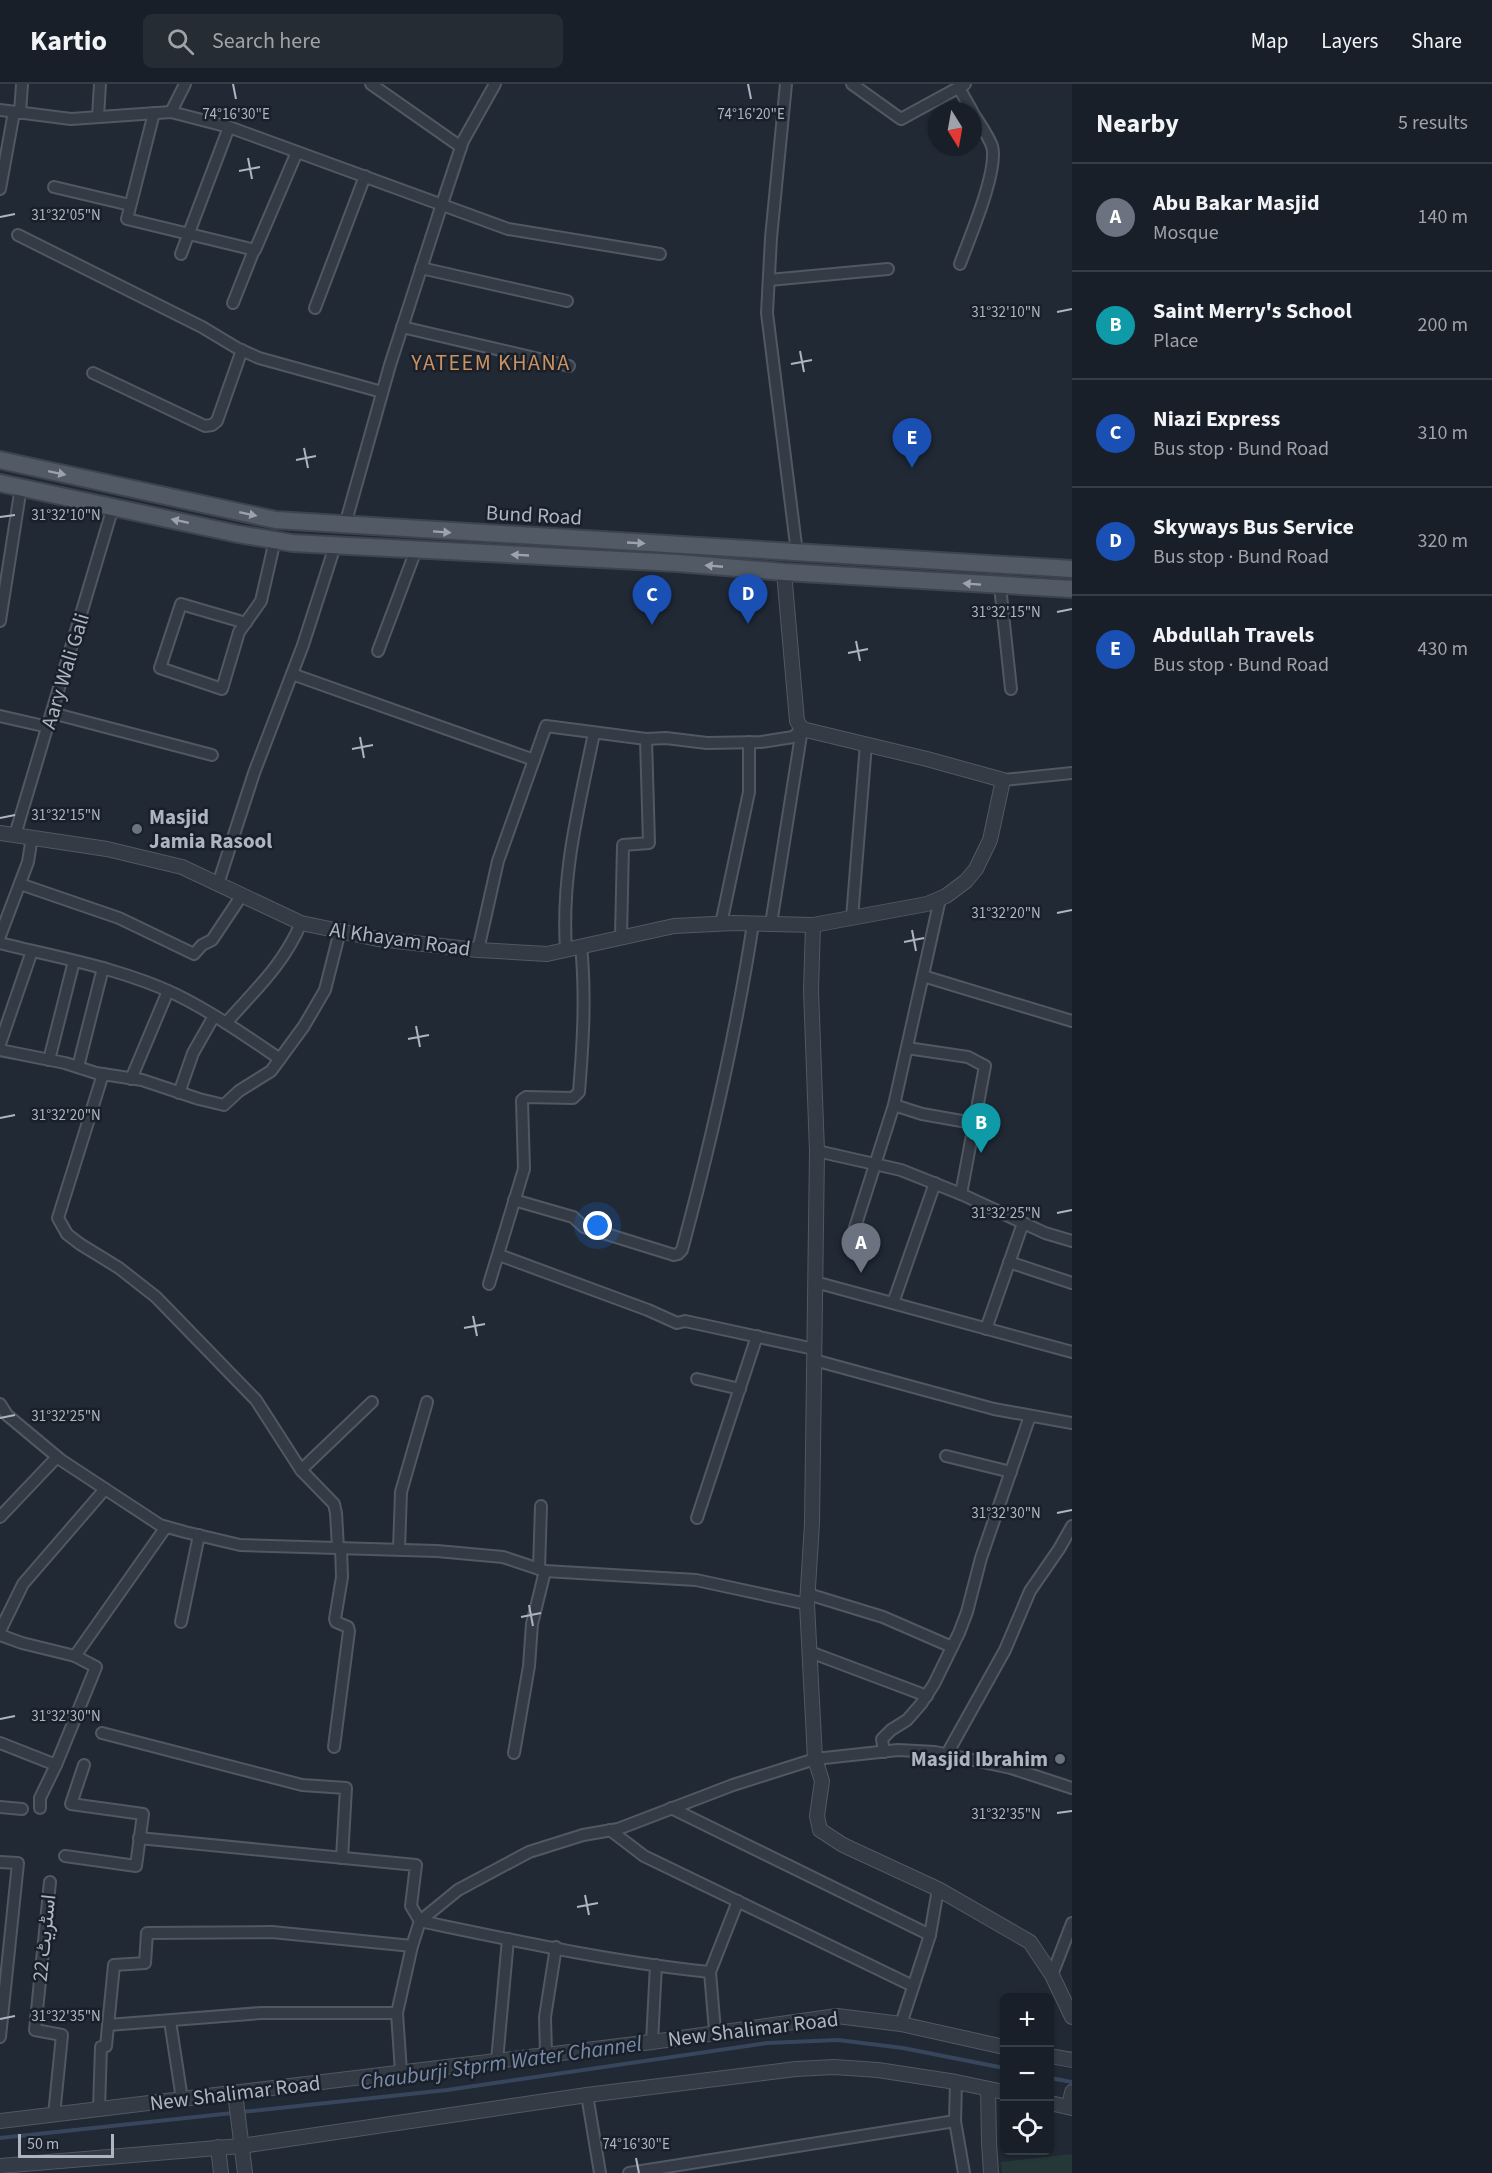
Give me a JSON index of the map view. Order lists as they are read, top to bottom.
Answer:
{
  "streets": {
    "main road": ["Bund Road"],
    "street": [
      "Aary Wali Gali",
      "Al Khayam Road",
      "اسٹریٹ 22",
      "New Shalimar Road"
    ]
  },
  "crossings": [
    ["Bund Road", "Aary Wali Gali"],
    ["Aary Wali Gali", "Al Khayam Road"],
    ["اسٹریٹ 22", "New Shalimar Road"]
  ],
  "districts": ["YATEEM KHANA"],
  "water": ["Chauburji Stprm Water Channel"],
  "places": ["Masjid Jamia Rasool", "Masjid Ibrahim"],
  "scale_bar": "50 m",
  "north": "bottom",
  "page": {
    "header": "Kartio",
    "search": "Search here",
    "nav": ["Map", "Layers", "Share"],
    "heading": ["Nearby", "5 results"],
    "list": [
      {
        "mark": "A",
        "name": "Abu Bakar Masjid",
        "note": "Mosque",
        "value": "140 m"
      },
      {
        "mark": "B",
        "name": "Saint Merry's School",
        "note": "Place",
        "value": "200 m"
      },
      {
        "mark": "C",
        "name": "Niazi Express",
        "note": "Bus stop · Bund Road",
        "value": "310 m"
      },
      {
        "mark": "D",
        "name": "Skyways Bus Service",
        "note": "Bus stop · Bund Road",
        "value": "320 m"
      },
      {
        "mark": "E",
        "name": "Abdullah Travels",
        "note": "Bus stop · Bund Road",
        "value": "430 m"
      }
    ],
    "pins": [
      "E",
      "D",
      "C",
      "B",
      "A"
    ],
    "map_buttons": ["+", "−"],
    "scale": "50 m"
  },
  "coordinates": [
    "74°16'30\"E",
    "74°16'20\"E",
    "31°32'05\"N",
    "31°32'10\"N",
    "31°32'15\"N",
    "31°32'20\"N",
    "31°32'25\"N",
    "31°32'30\"N",
    "31°32'35\"N"
  ]
}
